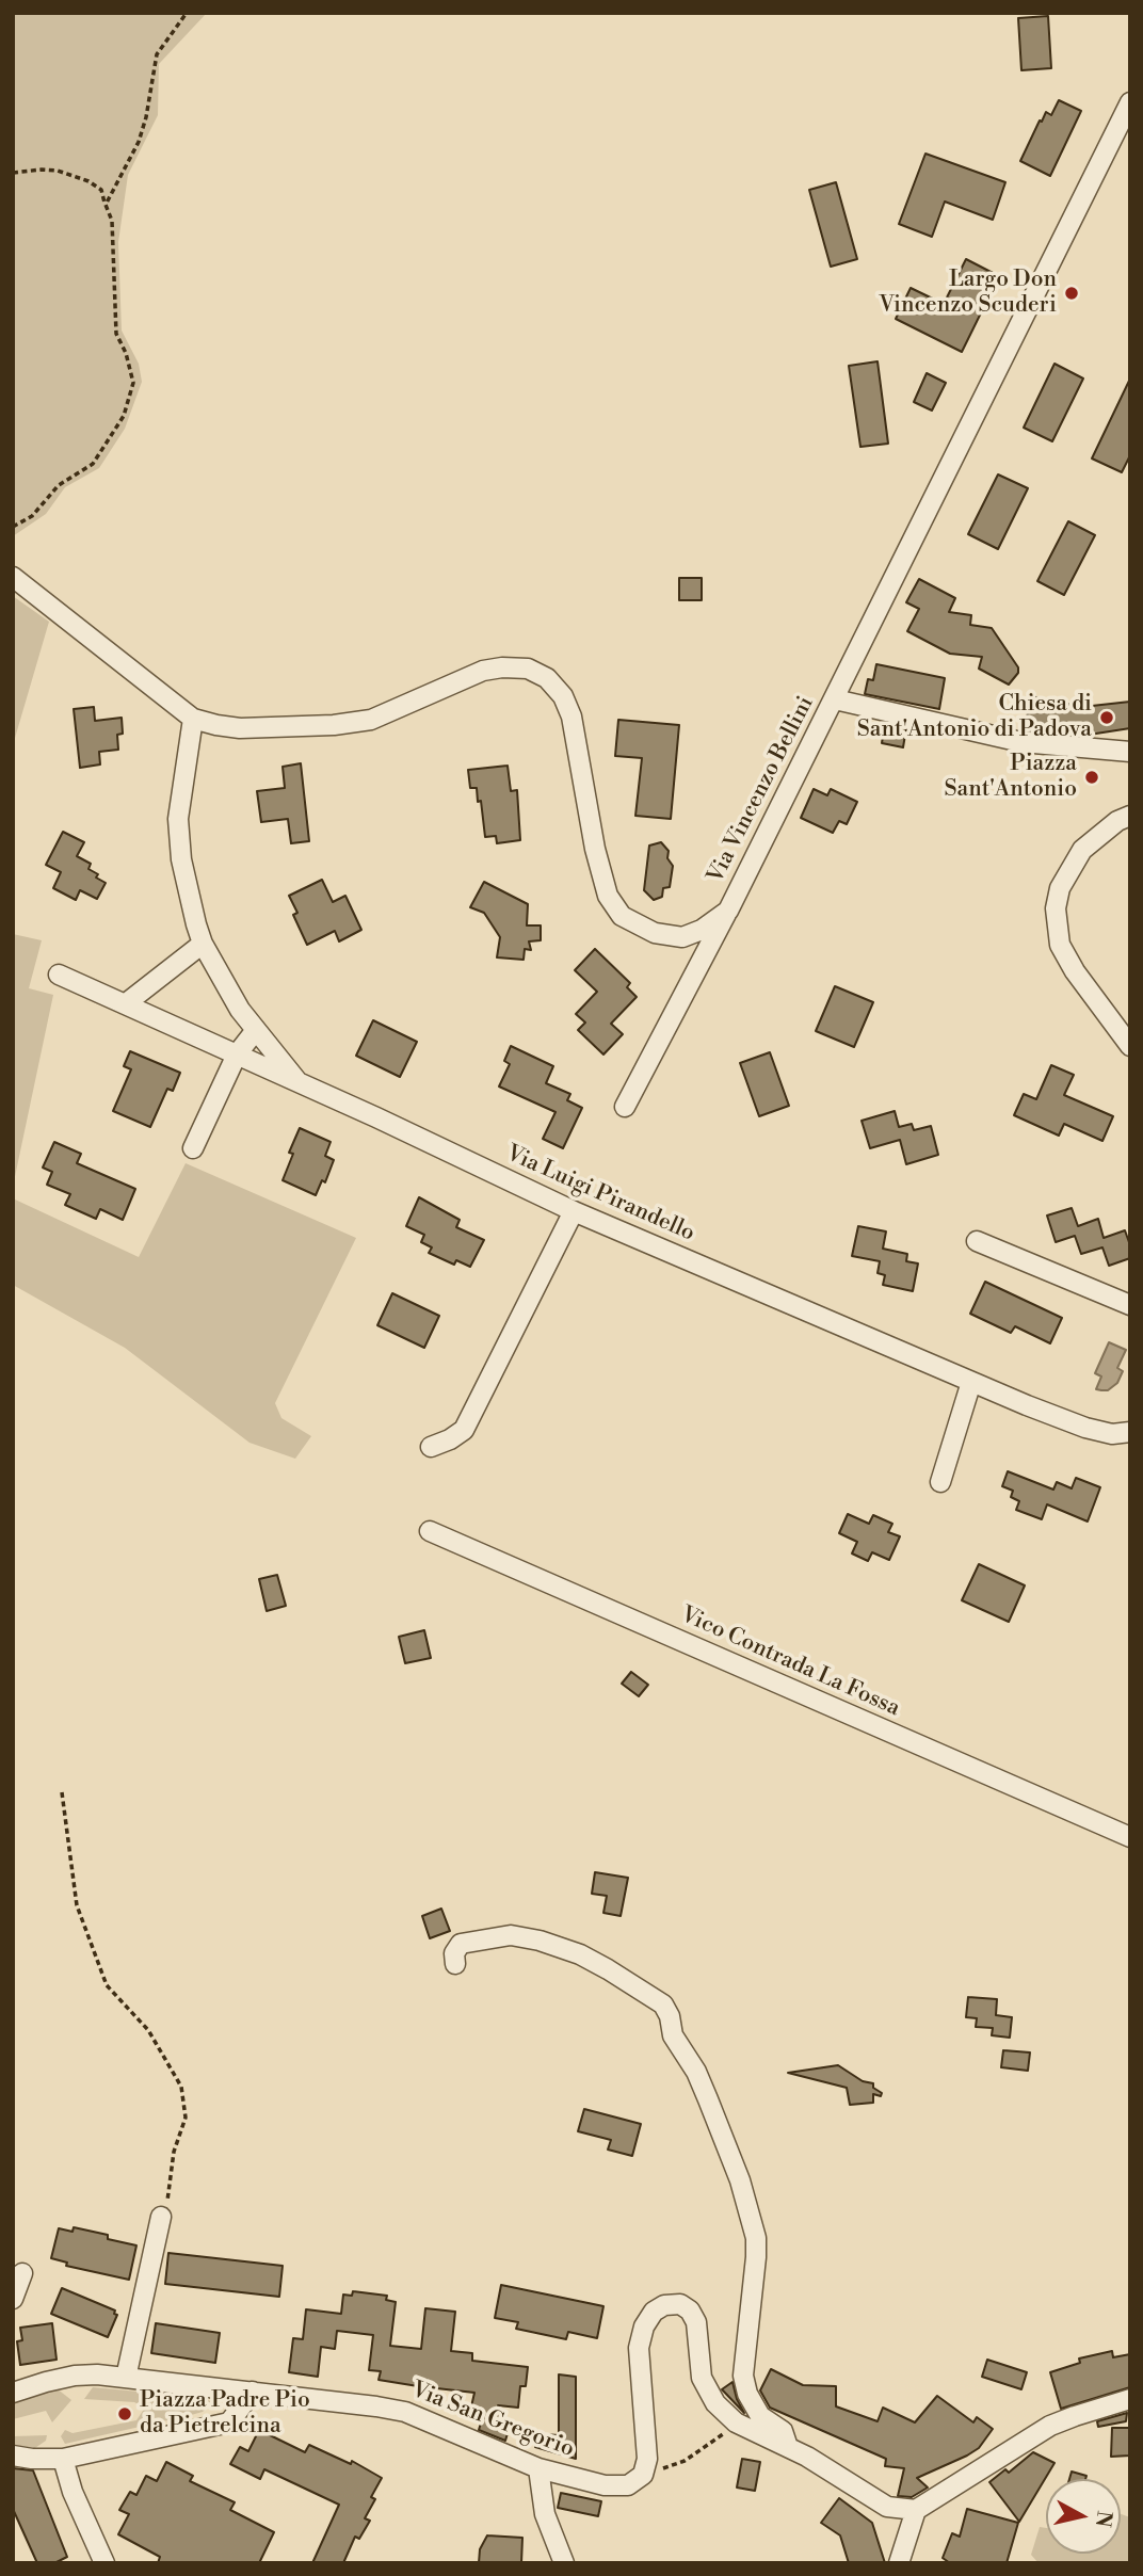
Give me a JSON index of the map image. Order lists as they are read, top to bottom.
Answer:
{
  "streets": {
    "street": [
      "Via Vincenzo Bellini",
      "Via Luigi Pirandello",
      "Vico Contrada La Fossa",
      "Via San Gregorio"
    ]
  },
  "places": [
    "Largo Don Vincenzo Scuderi",
    "Chiesa di Sant'Antonio di Padova",
    "Piazza Sant'Antonio",
    "Piazza Padre Pio da Pietrelcina"
  ],
  "north": "right"
}
